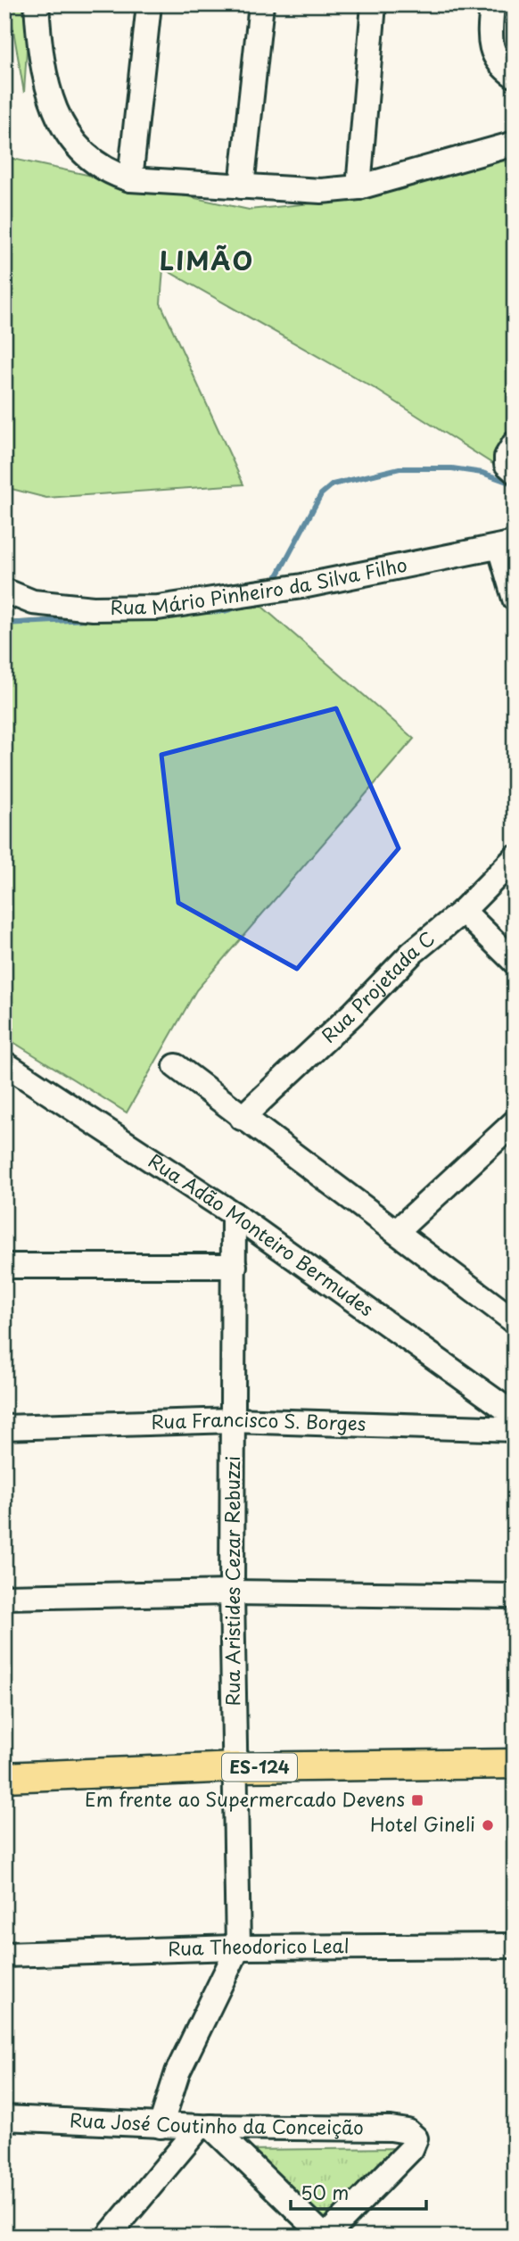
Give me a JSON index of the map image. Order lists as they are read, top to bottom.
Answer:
{
  "streets": {
    "main road": ["ES-124"],
    "street": [
      "Rua Mário Pinheiro da Silva Filho",
      "Rua Projetada C",
      "Rua Adão Monteiro Bermudes",
      "Rua Francisco S. Borges",
      "Rua Aristides Cezar Rebuzzi",
      "Rua Theodorico Leal",
      "Rua José Coutinho da Conceição"
    ]
  },
  "crossings": [
    ["Rua Adão Monteiro Bermudes", "Rua Aristides Cezar Rebuzzi"],
    ["Rua Francisco S. Borges", "Rua Aristides Cezar Rebuzzi"],
    ["Rua Aristides Cezar Rebuzzi", "ES-124"],
    ["Rua Aristides Cezar Rebuzzi", "Rua Theodorico Leal"]
  ],
  "districts": ["LIMÃO"],
  "places": {
    "transit": ["Em frente ao Supermercado Devens"],
    "other": ["Hotel Gineli"]
  },
  "scale_bar": "50 m"
}
